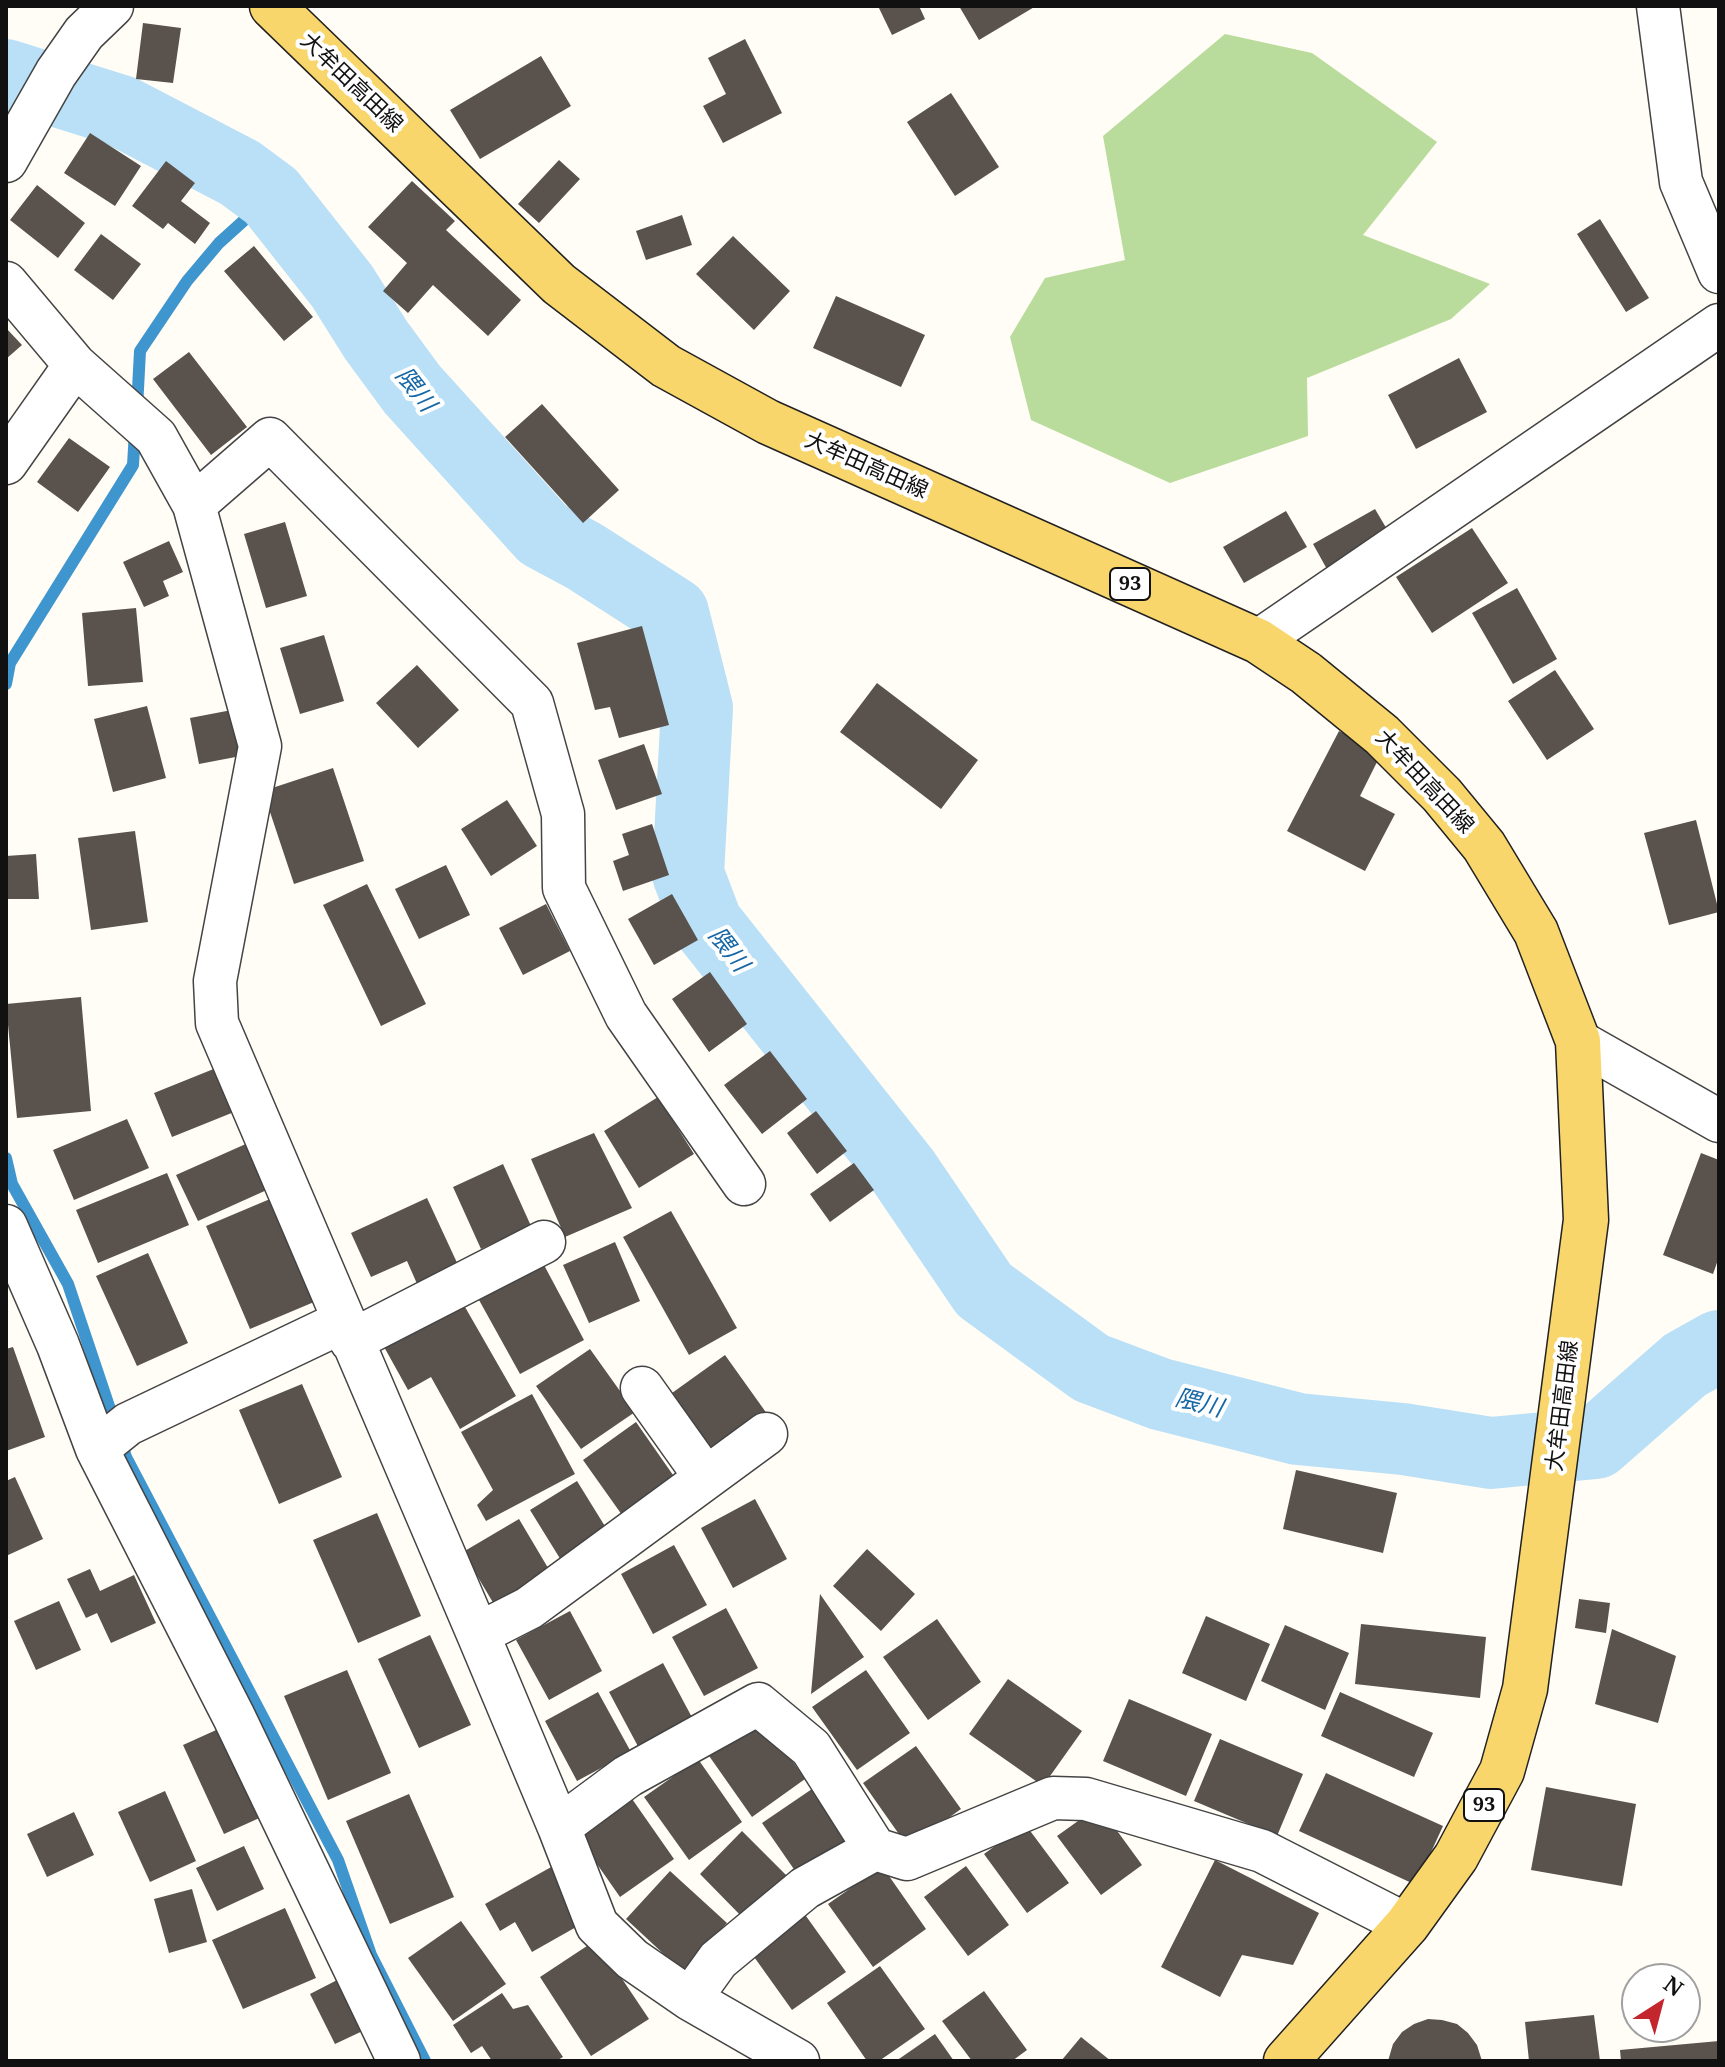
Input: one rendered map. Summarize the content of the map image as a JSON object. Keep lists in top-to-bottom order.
{
  "streets": {
    "main road": ["大牟田高田線", "93"]
  },
  "water": ["隈川"],
  "north": "top right"
}
